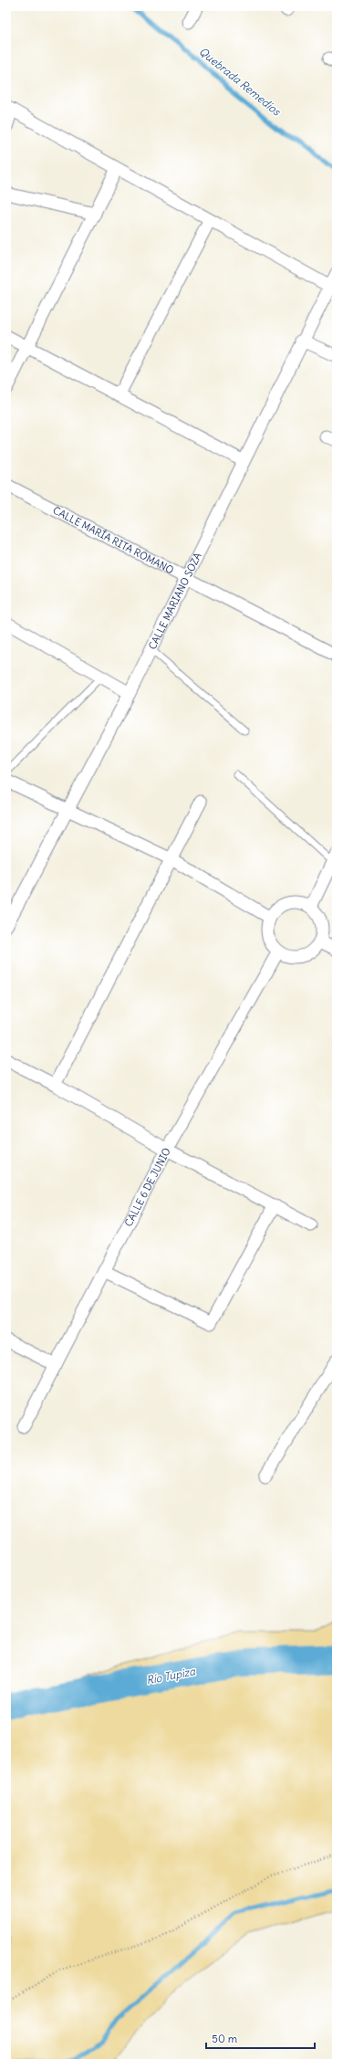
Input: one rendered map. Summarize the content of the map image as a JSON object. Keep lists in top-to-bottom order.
{
  "streets": {
    "street": ["CALLE MARÍA RITA ROMANO", "CALLE MARIANO SOZA", "CALLE 6 DE JUNIO"]
  },
  "crossings": [
    ["CALLE MARÍA RITA ROMANO", "CALLE MARIANO SOZA"]
  ],
  "water": ["Quebrada Remedios", "Río Tupiza"],
  "scale_bar": "50 m"
}
